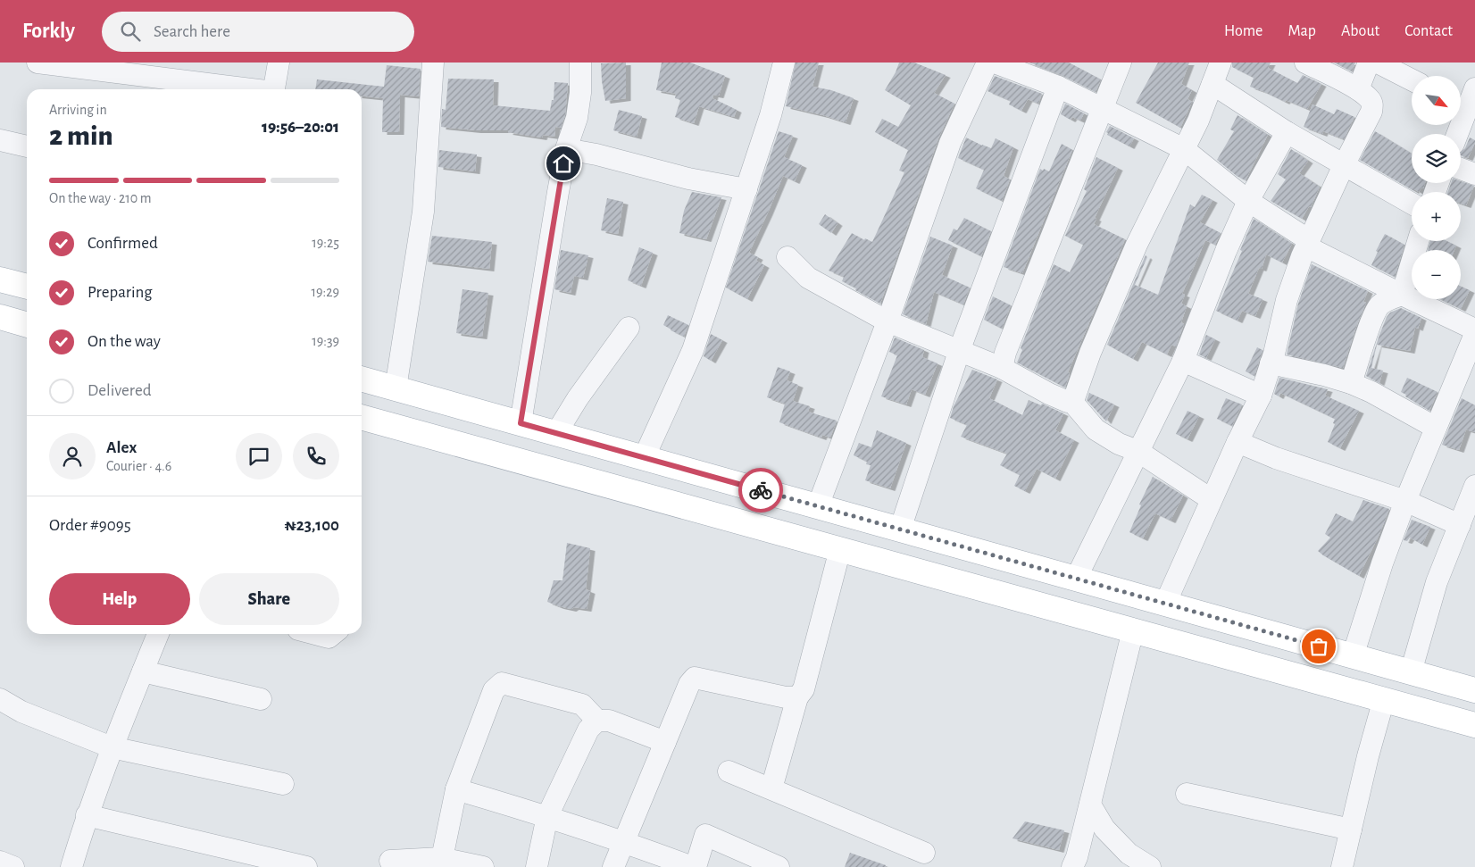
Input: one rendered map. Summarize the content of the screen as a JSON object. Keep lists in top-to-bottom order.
{
  "north": "bottom right",
  "page": {
    "header": "Forkly",
    "search": "Search here",
    "nav": [
      "Home",
      "Map",
      "About",
      "Contact"
    ],
    "map_buttons": ["+", "−"],
    "heading": ["2 min", "Arriving in", "19:56–20:01"],
    "panel": [
      "Alex",
      "Courier · 4.6",
      "Order #9095",
      "₦23,100"
    ],
    "bar": "On the way · 210 m",
    "list": [
      ["Confirmed", "19:25"],
      ["Preparing", "19:29"],
      ["On the way", "19:39"],
      "Delivered"
    ],
    "buttons": ["Help", "Share"]
  }
}
